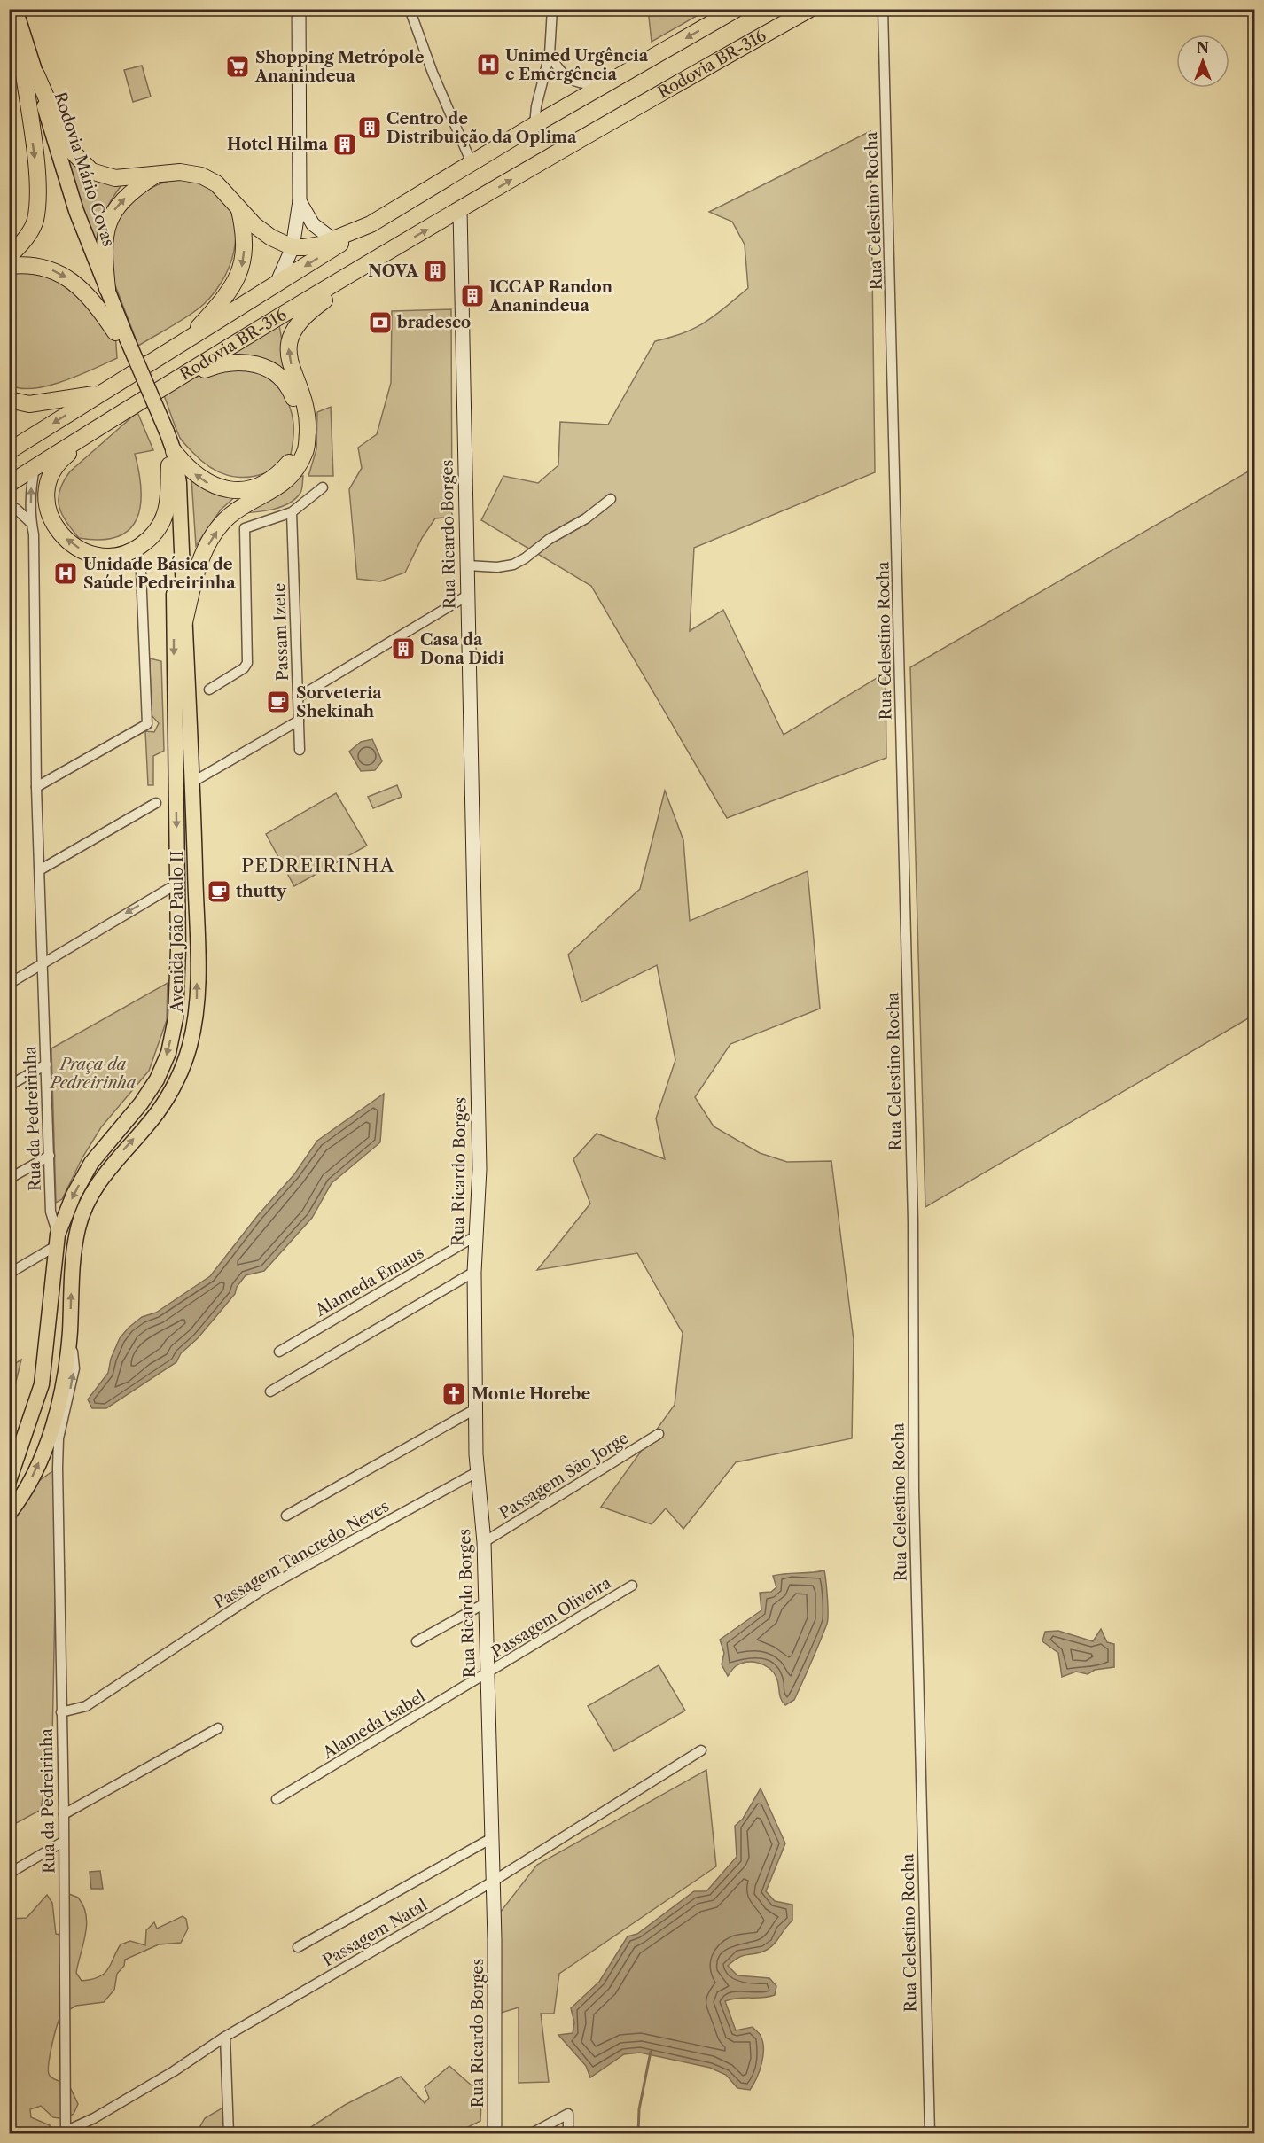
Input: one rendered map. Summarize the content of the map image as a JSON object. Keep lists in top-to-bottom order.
{
  "streets": {
    "highway": ["Rodovia BR-316"],
    "main road": ["Rodovia Mário Covas", "Avenida João Paulo II"],
    "street": [
      "Rua Celestino Rocha",
      "Rua Ricardo Borges",
      "Passam Izete",
      "Rua da Pedreirinha",
      "Alameda Emaus",
      "Passagem São Jorge",
      "Passagem Tancredo Neves",
      "Passagem Oliveira",
      "Alameda Isabel",
      "Passagem Natal"
    ]
  },
  "crossings": [
    ["Rodovia BR-316", "Rua Ricardo Borges"],
    ["Rodovia BR-316", "Rua da Pedreirinha"],
    ["Rodovia Mário Covas", "Avenida João Paulo II"],
    ["Rua Ricardo Borges", "Alameda Emaus"],
    ["Rua Ricardo Borges", "Passagem São Jorge"],
    ["Rua Ricardo Borges", "Passagem Tancredo Neves"],
    ["Rua Ricardo Borges", "Passagem Oliveira"],
    ["Rua Ricardo Borges", "Alameda Isabel"],
    ["Rua Ricardo Borges", "Passagem Natal"],
    ["Avenida João Paulo II", "Rua da Pedreirinha"],
    ["Rua da Pedreirinha", "Passagem Tancredo Neves"],
    ["Rua da Pedreirinha", "Passagem Natal"],
    ["Passagem Oliveira", "Alameda Isabel"]
  ],
  "districts": ["PEDREIRINHA"],
  "parks": ["Praça da Pedreirinha"],
  "places": {
    "hospital": ["Unimed Urgência e Emergência", "Unidade Básica de Saúde Pedreirinha"],
    "supermarket": ["Shopping Metrópole Ananindeua"],
    "building": [
      "Centro de Distribuição da Oplima",
      "Hotel Hilma",
      "NOVA",
      "ICCAP Randon Ananindeua",
      "Casa da Dona Didi"
    ],
    "bank": ["bradesco"],
    "cafe": ["Sorveteria Shekinah", "thutty"],
    "church": ["Monte Horebe"]
  },
  "north": "top"
}
